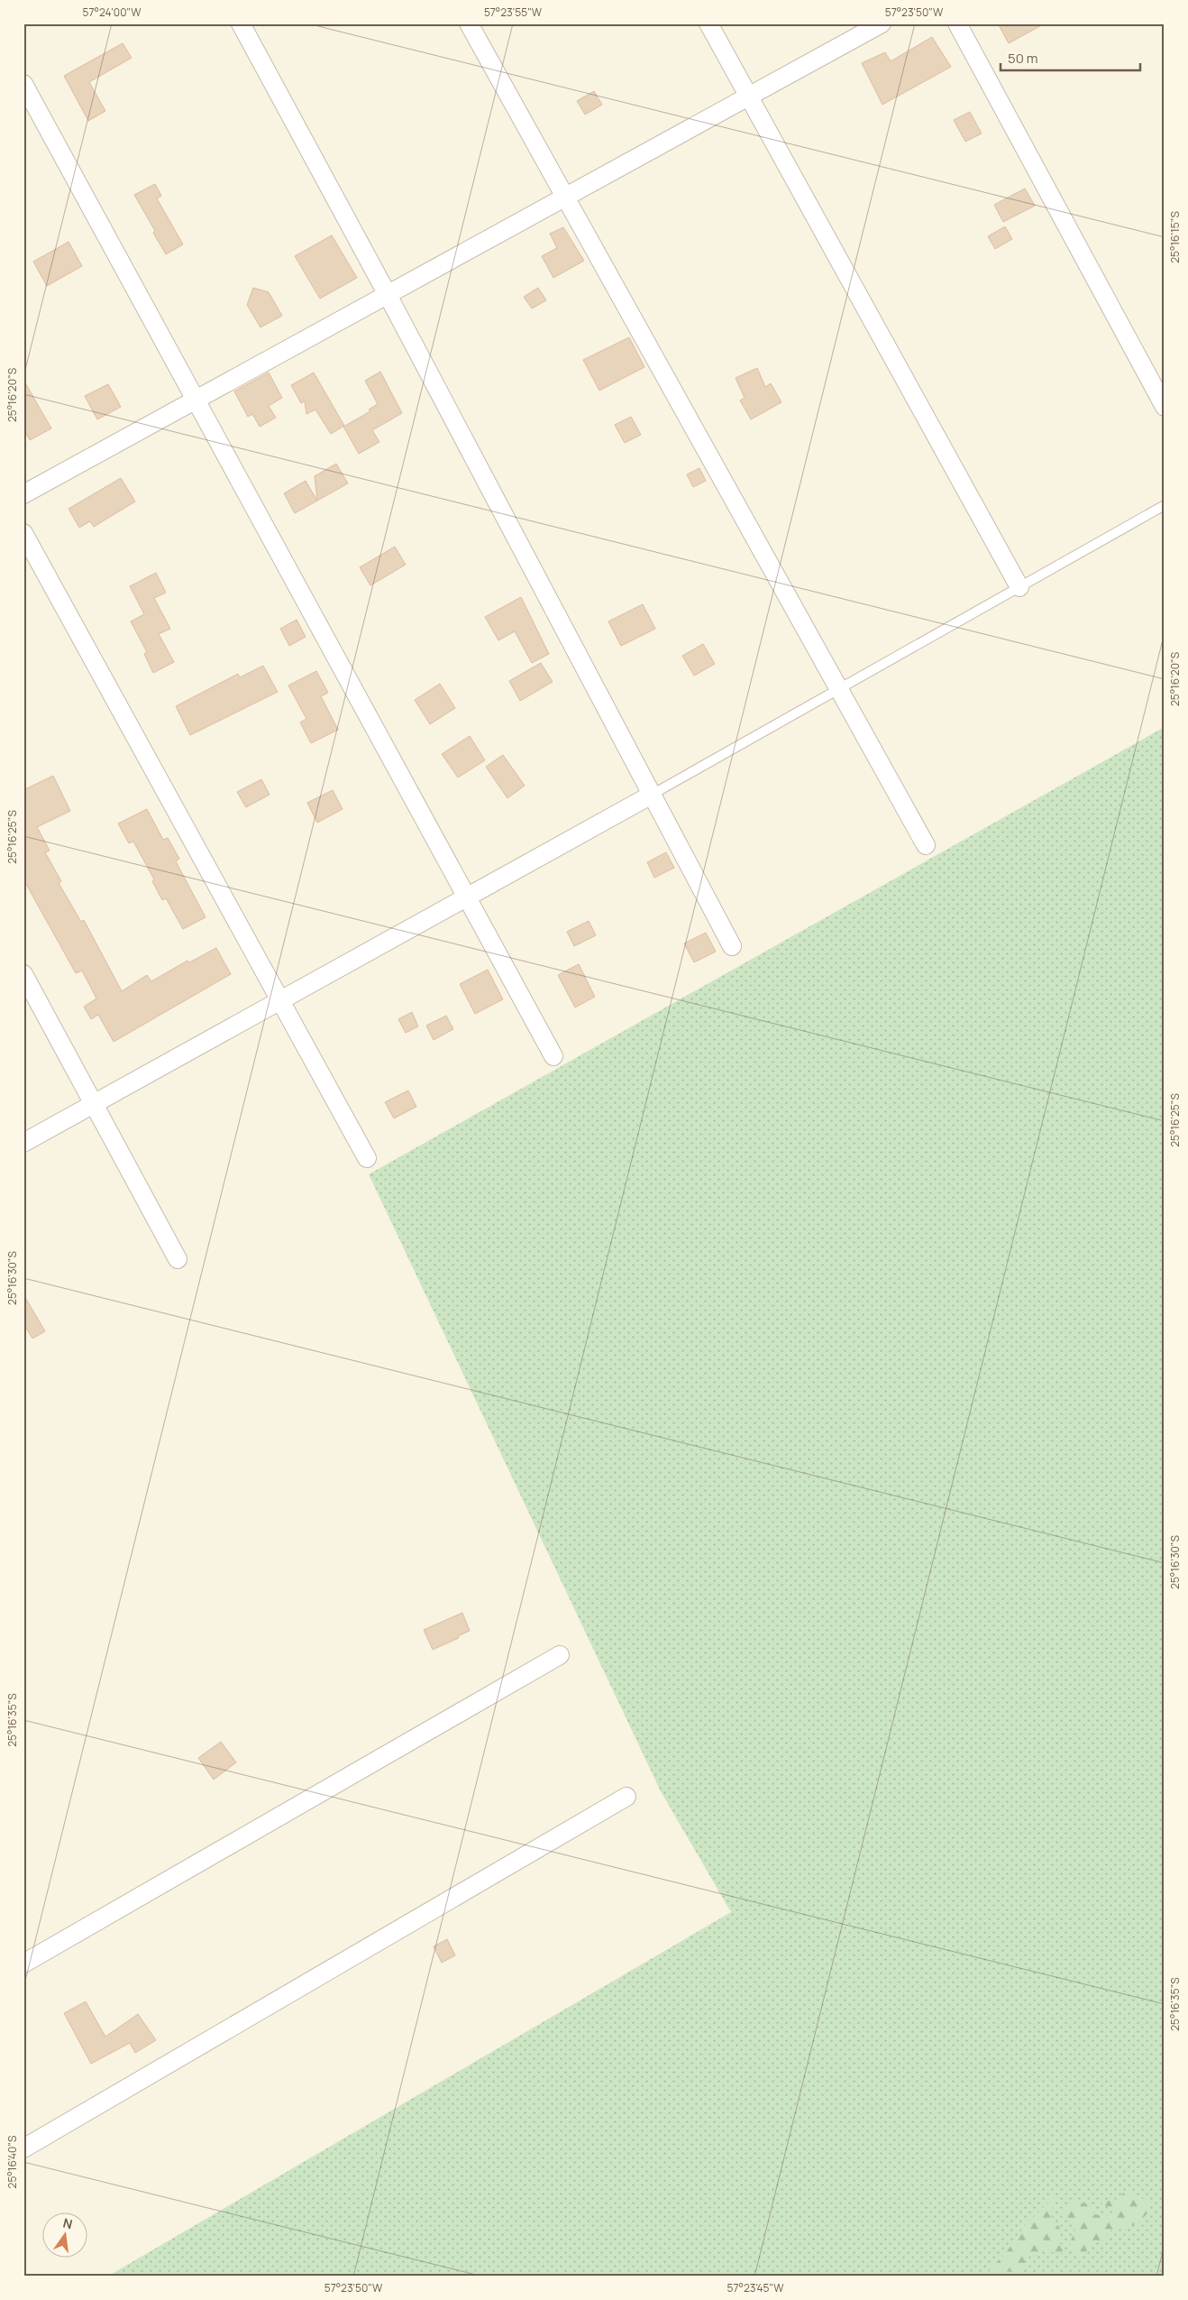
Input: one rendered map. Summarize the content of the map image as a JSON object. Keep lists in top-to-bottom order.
{
  "scale_bar": "50 m",
  "north": "top",
  "coordinates": [
    "57°24'00\"W",
    "57°23'55\"W",
    "57°23'50\"W",
    "25°16'15\"S",
    "25°16'20\"S",
    "25°16'25\"S",
    "25°16'30\"S",
    "25°16'35\"S",
    "25°16'40\"S",
    "57°23'45\"W"
  ]
}
